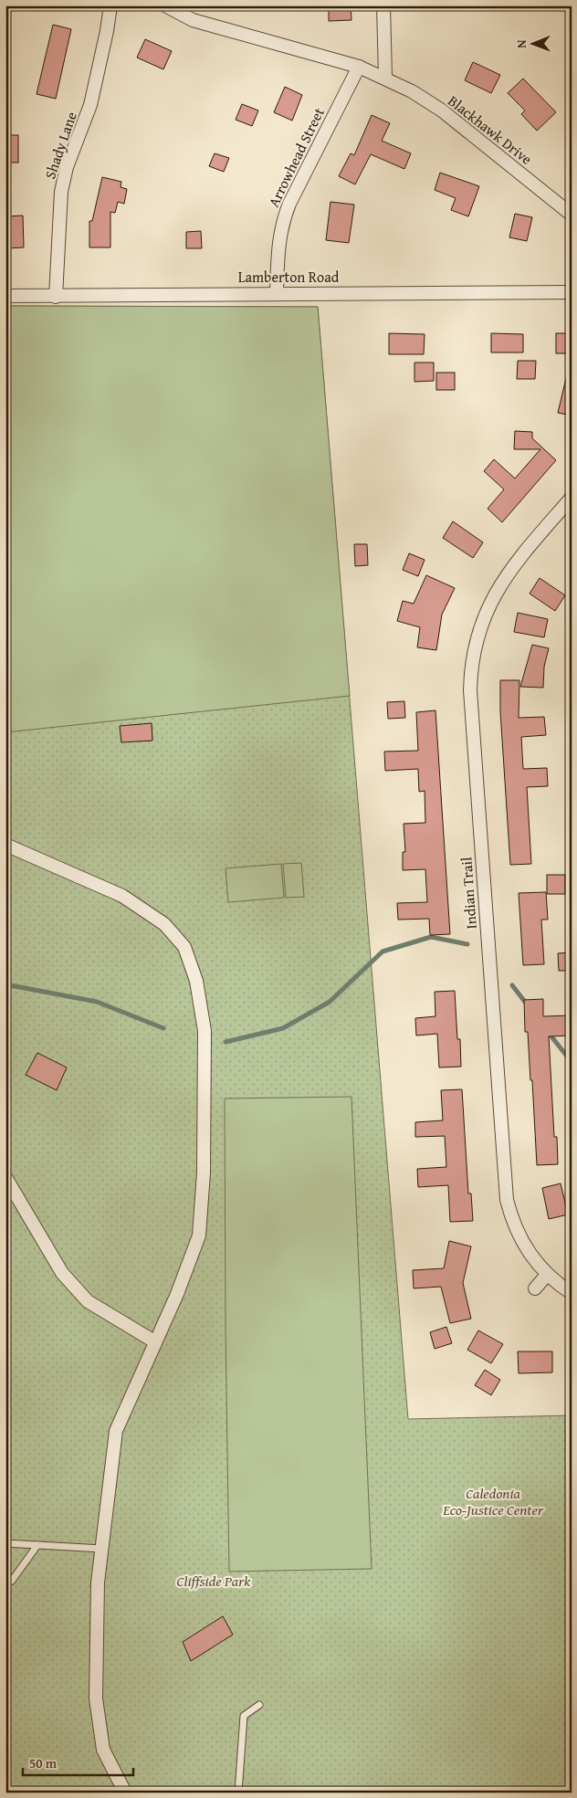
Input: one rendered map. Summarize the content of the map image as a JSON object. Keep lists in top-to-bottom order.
{
  "streets": {
    "street": [
      "Blackhawk Drive",
      "Shady Lane",
      "Arrowhead Street",
      "Lamberton Road",
      "Indian Trail"
    ]
  },
  "crossings": [
    ["Blackhawk Drive", "Arrowhead Street"],
    ["Shady Lane", "Lamberton Road"],
    ["Arrowhead Street", "Lamberton Road"]
  ],
  "parks": ["Caledonia Eco-Justice Center", "Cliffside Park"],
  "scale_bar": "50 m",
  "north": "left"
}
